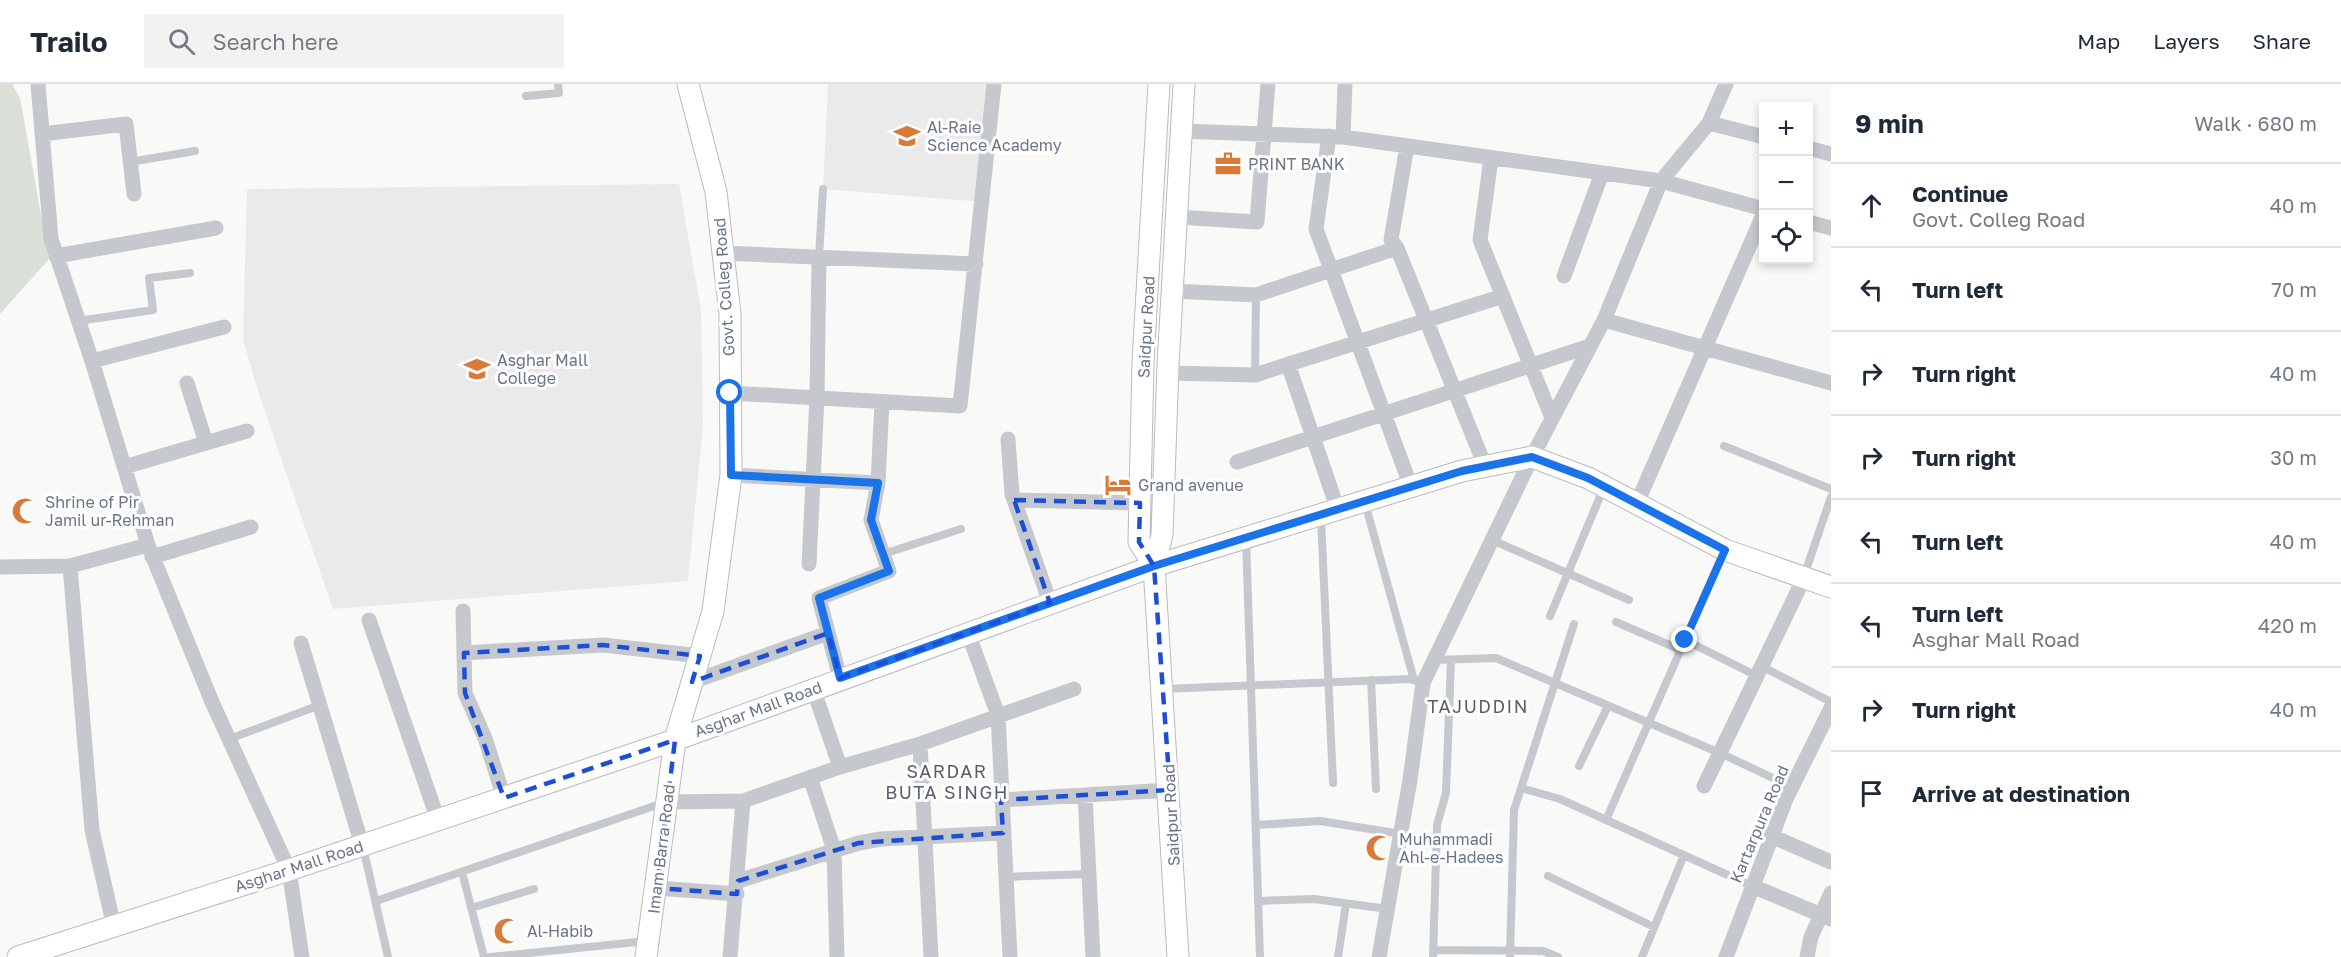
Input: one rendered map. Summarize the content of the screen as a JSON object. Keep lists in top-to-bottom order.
{
  "streets": {
    "main road": [
      "Govt. Colleg Road",
      "Saidpur Road",
      "Asghar Mall Road",
      "Imam Barra Road"
    ],
    "street": ["Kartarpura Road"]
  },
  "crossings": [
    ["Govt. Colleg Road", "Asghar Mall Road"],
    ["Govt. Colleg Road", "Imam Barra Road"],
    ["Saidpur Road", "Asghar Mall Road"],
    ["Asghar Mall Road", "Imam Barra Road"]
  ],
  "districts": ["TAJUDDIN", "SARDAR BUTA SINGH"],
  "places": {
    "school or university": ["Al-Raie Science Academy", "Asghar Mall College"],
    "office": ["PRINT BANK"],
    "hotel": ["Grand avenue"],
    "mosque": ["Shrine of Pir Jamil ur-Rehman", "Muhammadi Ahl-e-Hadees", "Al-Habib"]
  },
  "page": {
    "header": "Trailo",
    "search": "Search here",
    "nav": ["Map", "Layers", "Share"],
    "heading": ["9 min", "Walk · 680 m"],
    "map_buttons": ["+", "−"],
    "list": [
      ["Continue", "Govt. Colleg Road", "40 m"],
      ["Turn left", "70 m"],
      ["Turn right", "40 m"],
      ["Turn right", "30 m"],
      ["Turn left", "40 m"],
      ["Turn left", "Asghar Mall Road", "420 m"],
      ["Turn right", "40 m"],
      "Arrive at destination"
    ]
  }
}
